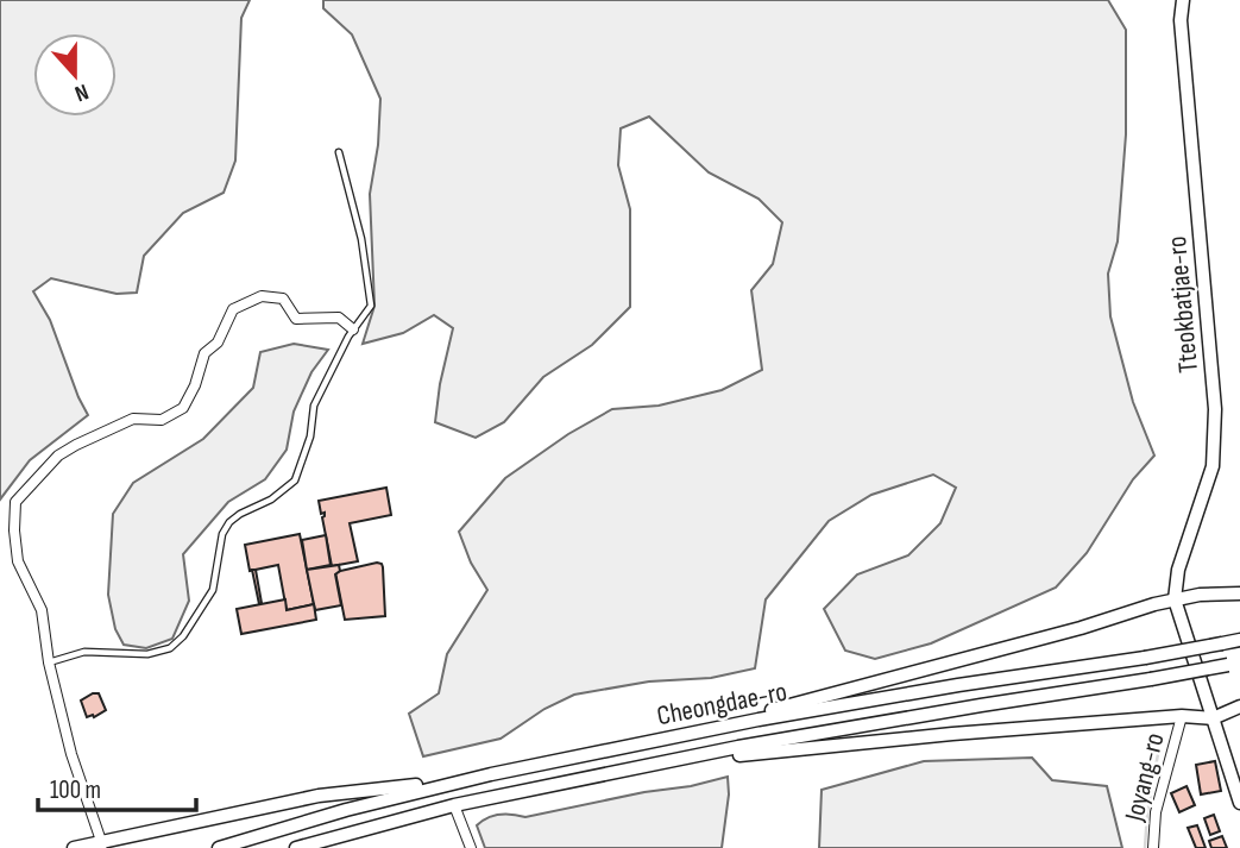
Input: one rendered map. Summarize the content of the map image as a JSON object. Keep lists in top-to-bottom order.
{
  "streets": {
    "street": ["Tteokbatjae-ro", "Cheongdae-ro", "Joyang-ro"]
  },
  "scale_bar": "100 m",
  "north": "bottom"
}
